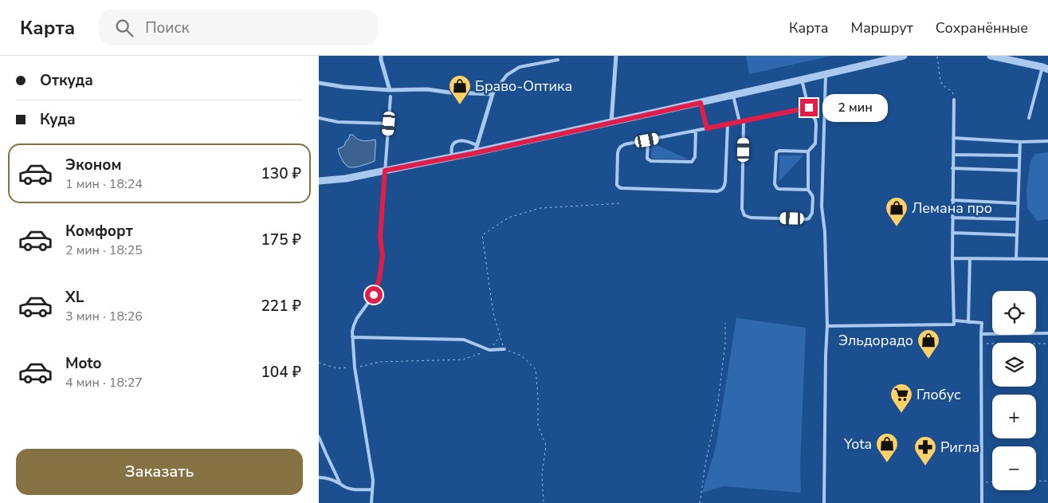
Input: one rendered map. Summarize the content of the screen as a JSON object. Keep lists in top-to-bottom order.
{
  "places": {
    "shop": [
      "Браво-Оптика",
      "Лемана про",
      "Эльдорадо",
      "Yota"
    ],
    "supermarket": ["Глобус"],
    "pharmacy": ["Ригла"]
  },
  "page": {
    "header": "Карта",
    "search": "Поиск",
    "nav": ["Карта", "Маршрут", "Сохранённые"],
    "banner": ["Откуда", "Куда"],
    "bubble": "2 мин",
    "list": [
      {
        "name": "Эконом",
        "note": "1 мин · 18:24",
        "value": "130 ₽"
      },
      {
        "name": "Комфорт",
        "note": "2 мин · 18:25",
        "value": "175 ₽"
      },
      {
        "name": "XL",
        "note": "3 мин · 18:26",
        "value": "221 ₽"
      },
      {
        "name": "Moto",
        "note": "4 мин · 18:27",
        "value": "104 ₽"
      }
    ],
    "map_buttons": ["+", "−"],
    "buttons": "Заказать"
  }
}
